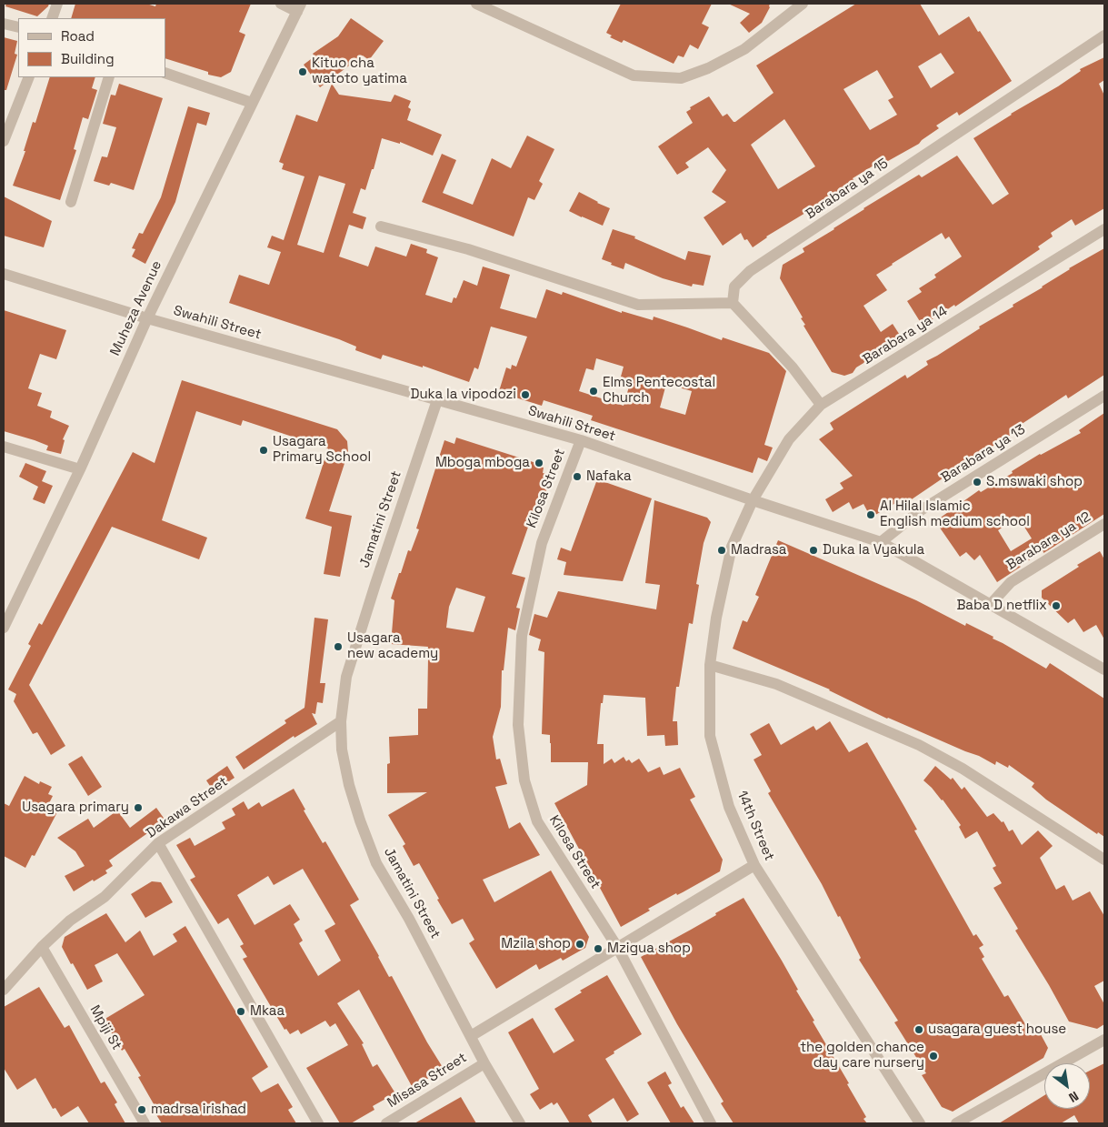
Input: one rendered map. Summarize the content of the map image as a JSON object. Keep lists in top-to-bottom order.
{
  "streets": {
    "street": [
      "Barabara ya 15",
      "Muheza Avenue",
      "Swahili Street",
      "Barabara ya 14",
      "Barabara ya 13",
      "Kilosa Street",
      "Jamatini Street",
      "Barabara ya 12",
      "Dakawa Street",
      "14th Street",
      "Mpiji St",
      "Misasa Street"
    ]
  },
  "crossings": [
    ["Muheza Avenue", "Swahili Street"],
    ["Swahili Street", "Barabara ya 14"],
    ["Swahili Street", "Barabara ya 13"],
    ["Swahili Street", "Kilosa Street"],
    ["Swahili Street", "Jamatini Street"],
    ["Swahili Street", "Barabara ya 12"],
    ["Swahili Street", "14th Street"],
    ["Barabara ya 14", "14th Street"],
    ["Jamatini Street", "Dakawa Street"],
    ["Jamatini Street", "Misasa Street"],
    ["Dakawa Street", "Mpiji St"]
  ],
  "places": [
    "Kituo cha watoto yatima",
    "Elms Pentecostal Church",
    "Duka la vipodozi",
    "Usagara Primary School",
    "Mboga mboga",
    "Nafaka",
    "S.mswaki shop",
    "Al Hilal Islamic English medium school",
    "Madrasa",
    "Duka la Vyakula",
    "Baba D netflix",
    "Usagara new academy",
    "Usagara primary",
    "Mzila shop",
    "Mzigua shop",
    "Mkaa",
    "usagara guest house",
    "the golden chance day care nursery",
    "madrsa irishad"
  ],
  "legend": ["Road", "Building"],
  "north": "bottom right"
}
